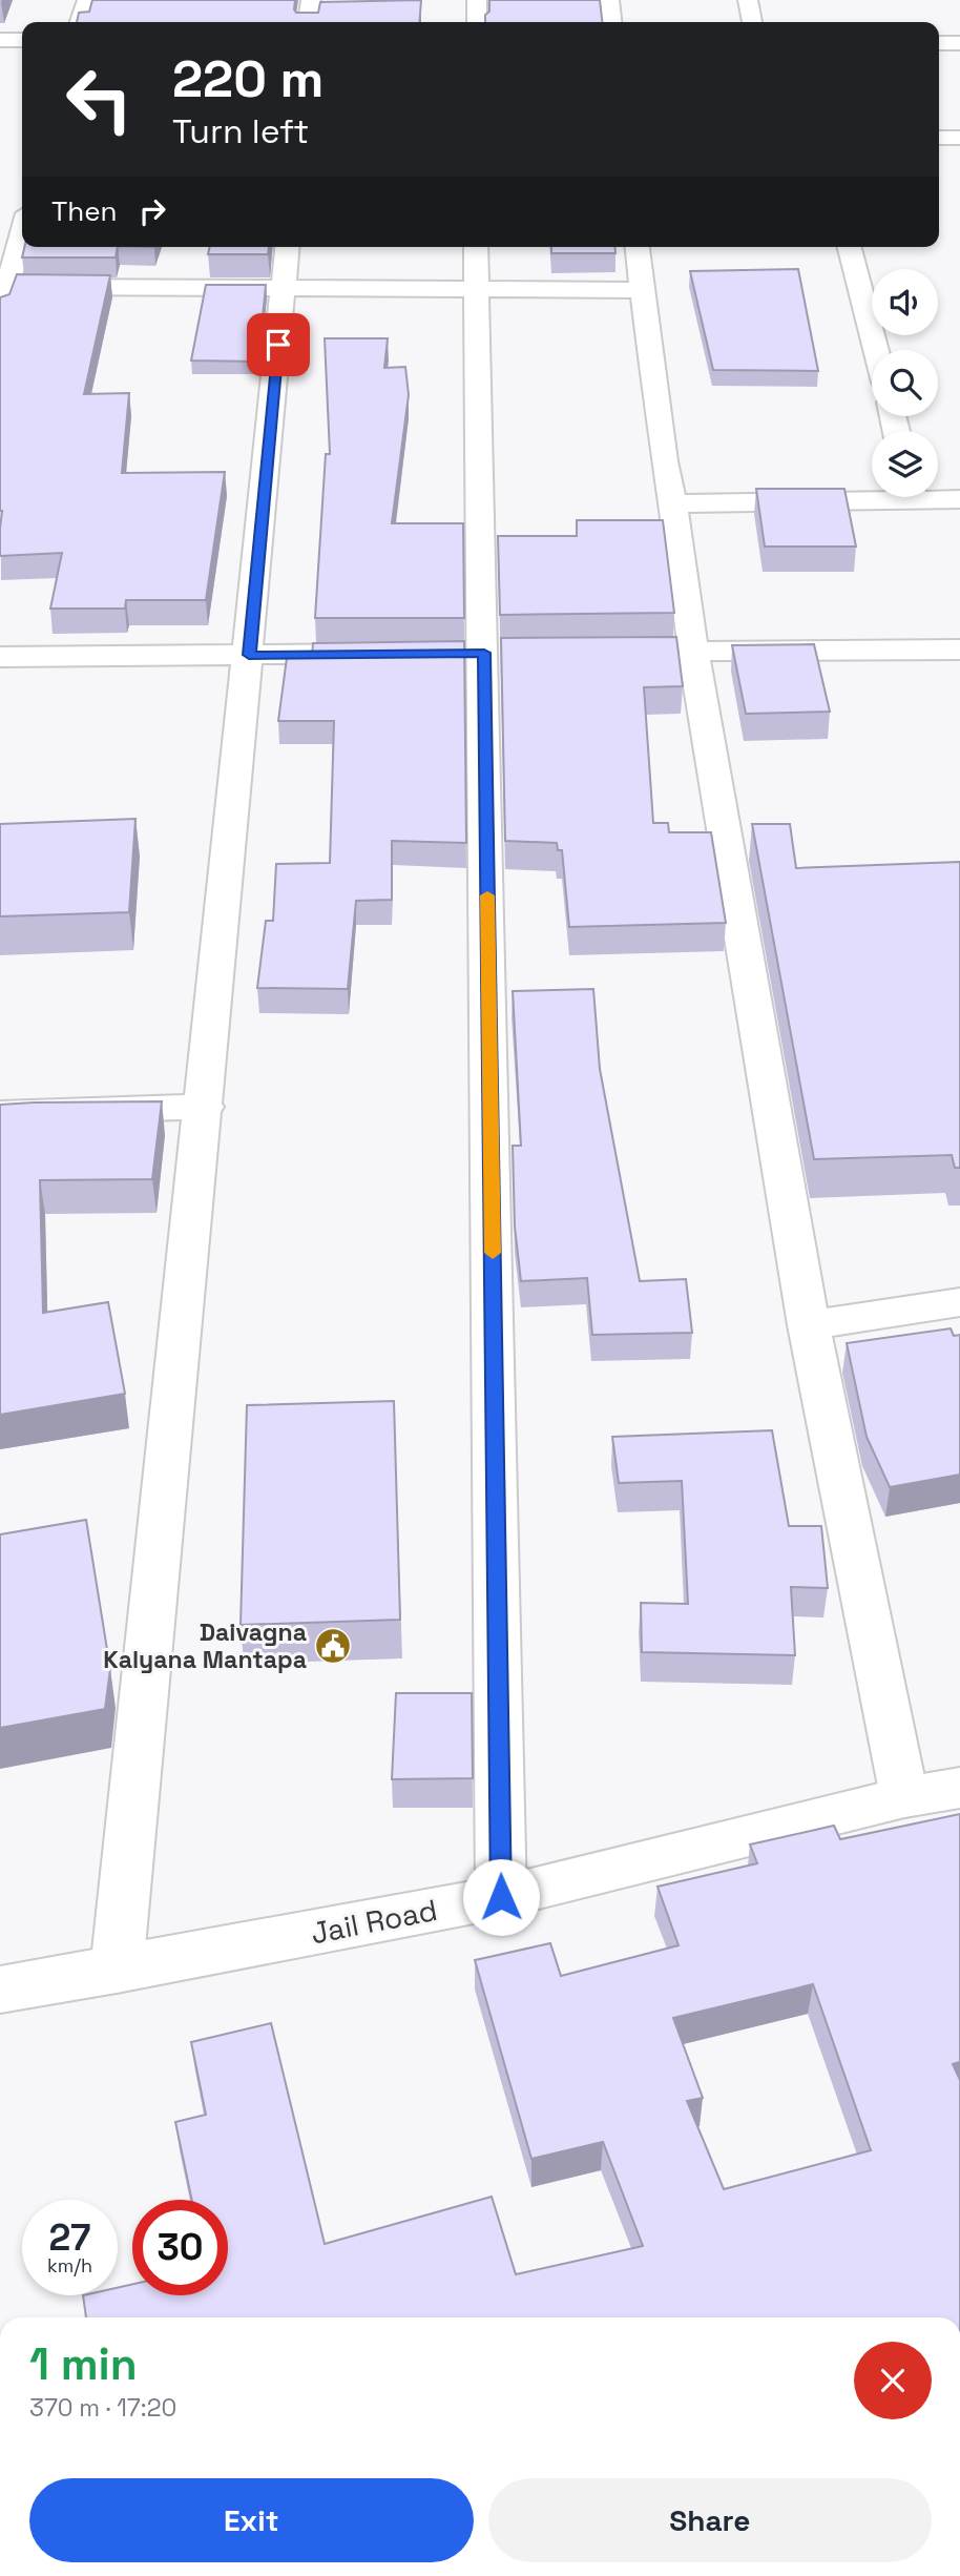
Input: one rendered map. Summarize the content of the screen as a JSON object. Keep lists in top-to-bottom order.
{
  "streets": {
    "street": ["Jail Road"]
  },
  "places": {
    "public building": ["Daivagna Kalyana Mantapa"]
  },
  "page": {
    "turn": ["220 m", "Turn left"],
    "then": "Then",
    "speed": "27 km/h",
    "limit": "30",
    "heading": ["1 min", "370 m · 17:20"],
    "buttons": ["Exit", "Share"]
  }
}
